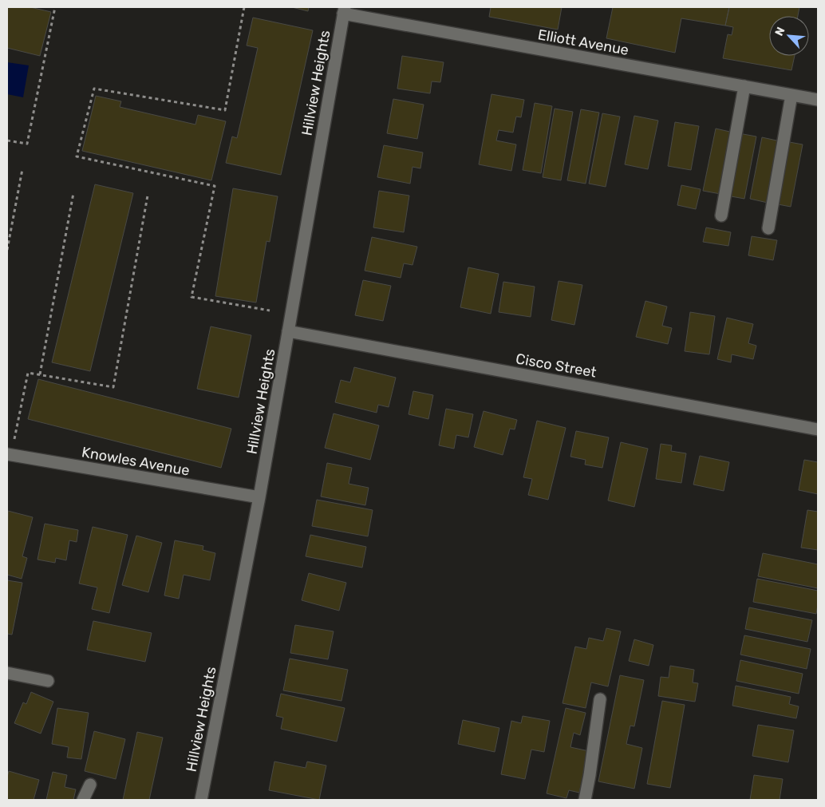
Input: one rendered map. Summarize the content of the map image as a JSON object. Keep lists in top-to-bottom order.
{
  "streets": {
    "street": [
      "Elliott Avenue",
      "Hillview Heights",
      "Cisco Street",
      "Knowles Avenue"
    ]
  },
  "crossings": [
    ["Elliott Avenue", "Hillview Heights"],
    ["Hillview Heights", "Cisco Street"],
    ["Hillview Heights", "Knowles Avenue"]
  ],
  "north": "top left"
}
